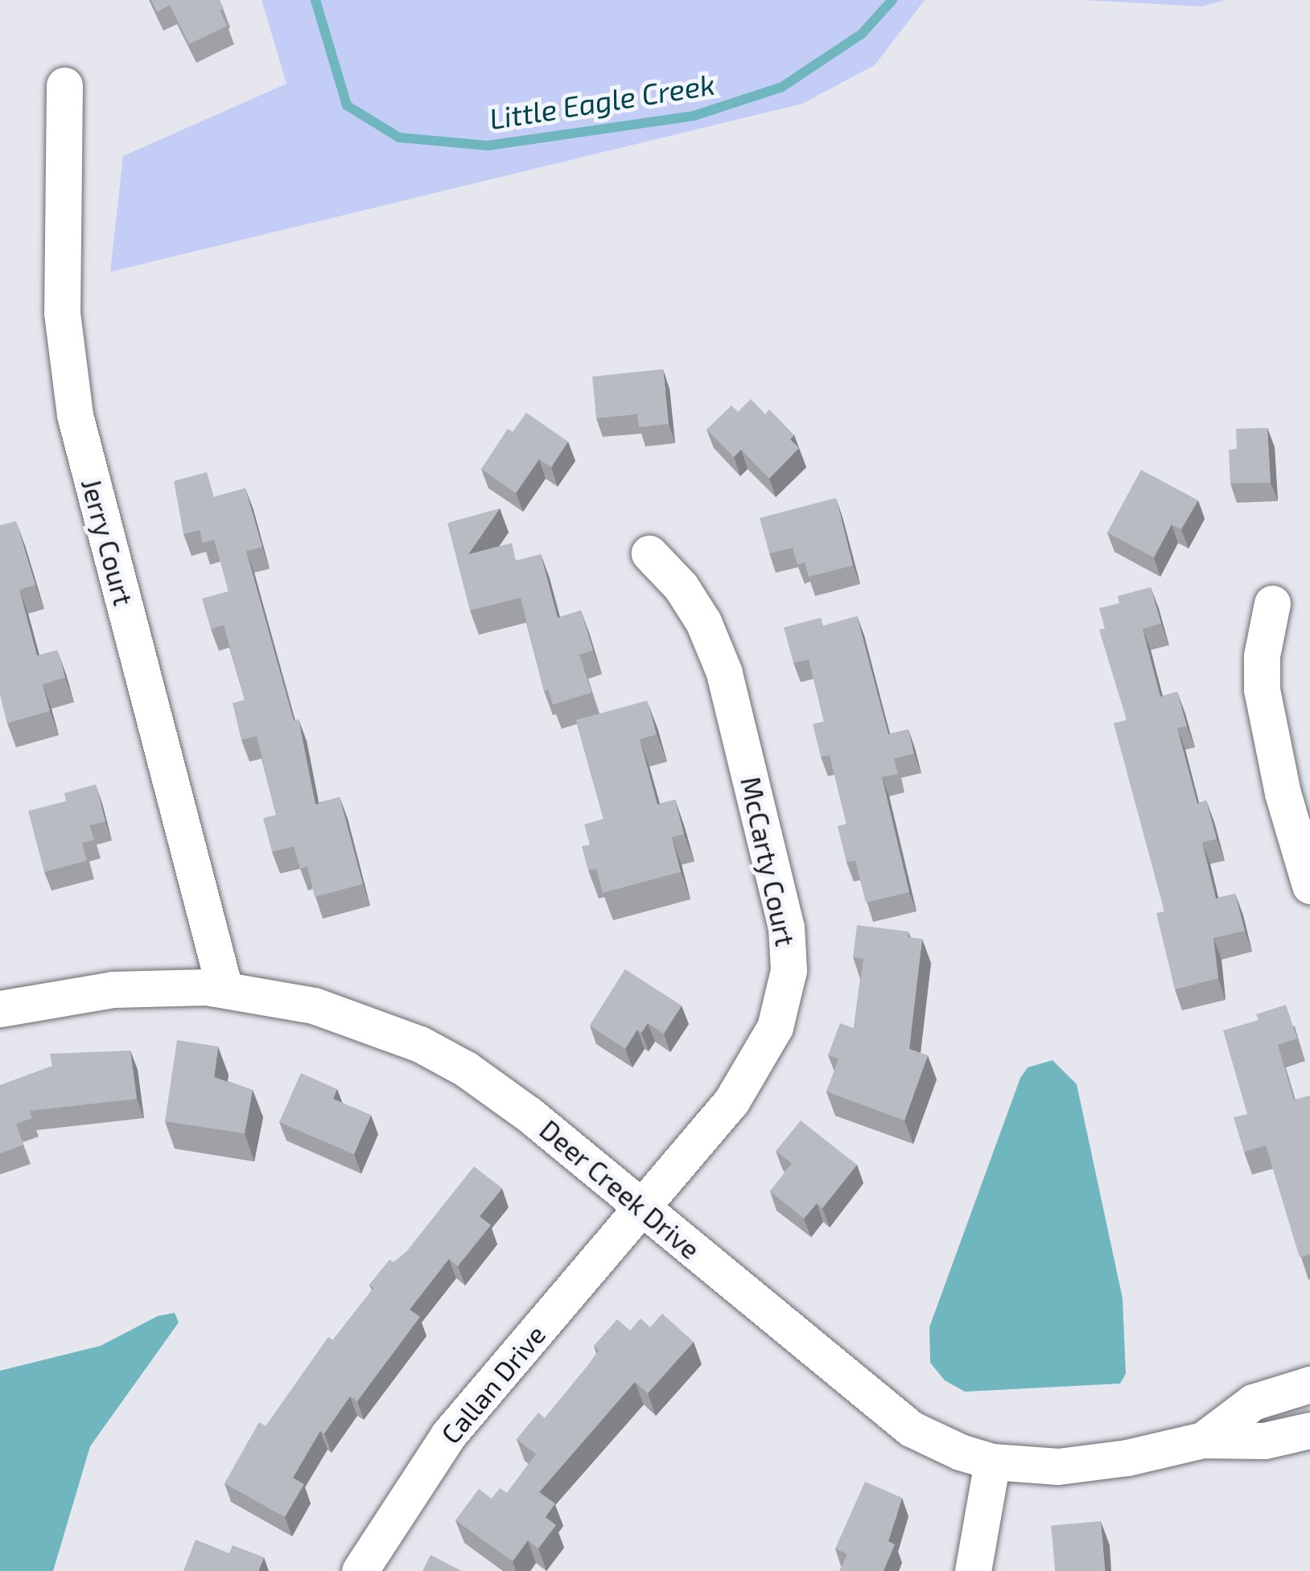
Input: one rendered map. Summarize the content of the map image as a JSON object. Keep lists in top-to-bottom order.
{
  "streets": {
    "street": [
      "Jerry Court",
      "McCarty Court",
      "Deer Creek Drive",
      "Callan Drive"
    ]
  },
  "crossings": [
    ["Jerry Court", "Deer Creek Drive"],
    ["McCarty Court", "Deer Creek Drive"],
    ["McCarty Court", "Callan Drive"],
    ["Deer Creek Drive", "Callan Drive"]
  ],
  "water": ["Little Eagle Creek"]
}
